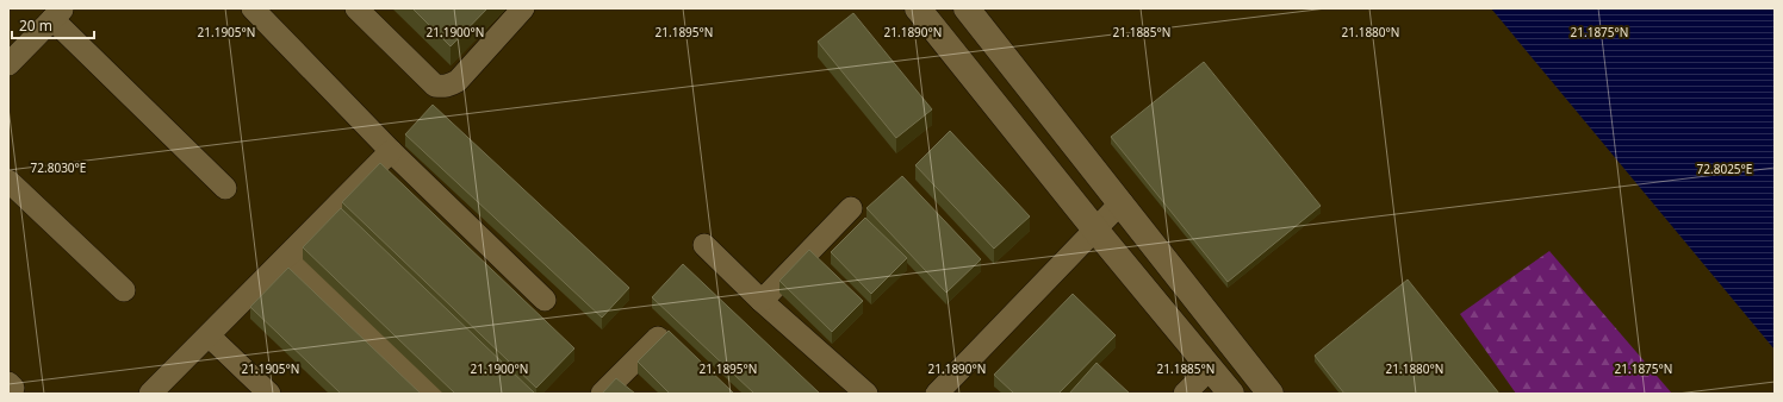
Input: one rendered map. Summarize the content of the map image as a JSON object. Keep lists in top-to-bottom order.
{
  "scale_bar": "20 m",
  "coordinates": [
    "21.1905°N",
    "21.1900°N",
    "21.1895°N",
    "21.1890°N",
    "21.1885°N",
    "21.1880°N",
    "21.1875°N",
    "72.8030°E",
    "72.8025°E"
  ]
}
